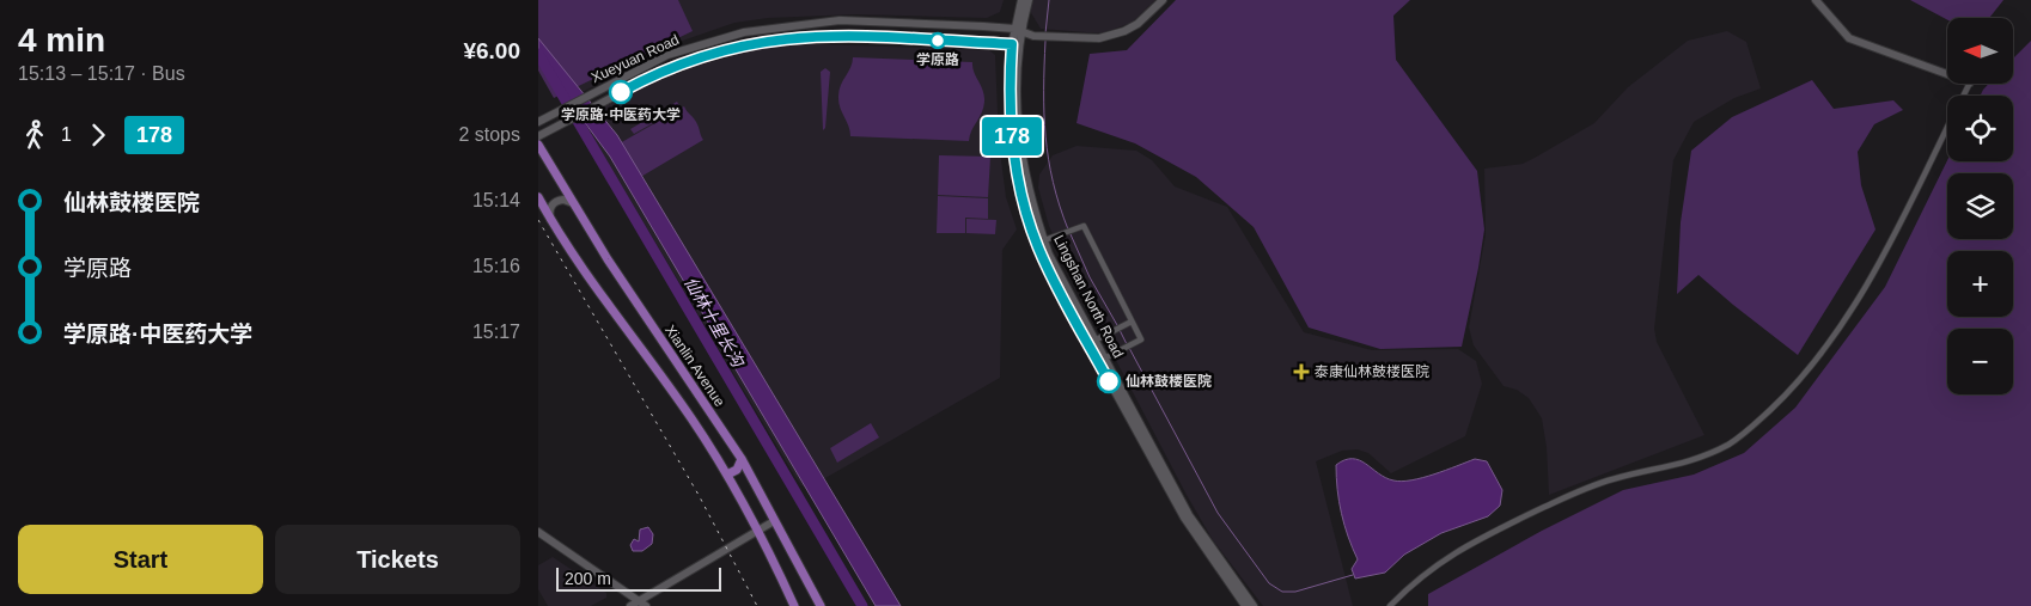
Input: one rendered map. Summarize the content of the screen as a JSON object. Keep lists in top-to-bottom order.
{
  "streets": {
    "main road": ["Xianlin Avenue"],
    "street": ["Xueyuan Road", "Lingshan North Road"]
  },
  "crossings": [
    ["Xueyuan Road", "Lingshan North Road"]
  ],
  "water": ["仙林十里长沟"],
  "places": {
    "other": ["学原路", "学原路·中医药大学", "仙林鼓楼医院"],
    "health": ["泰康仙林鼓楼医院"]
  },
  "lines": ["bus line 178"],
  "scale_bar": "200 m",
  "north": "left",
  "page": {
    "heading": ["4 min", "15:13 – 15:17 · Bus", "¥6.00"],
    "on_map": "178",
    "map_buttons": ["+", "−"],
    "legs": ["1", "178", "2 stops"],
    "list": [
      {
        "name": "仙林鼓楼医院",
        "value": "15:14"
      },
      {
        "name": "学原路",
        "value": "15:16"
      },
      {
        "name": "学原路·中医药大学",
        "value": "15:17"
      }
    ],
    "buttons": ["Start", "Tickets"],
    "scale": "200 m"
  }
}
